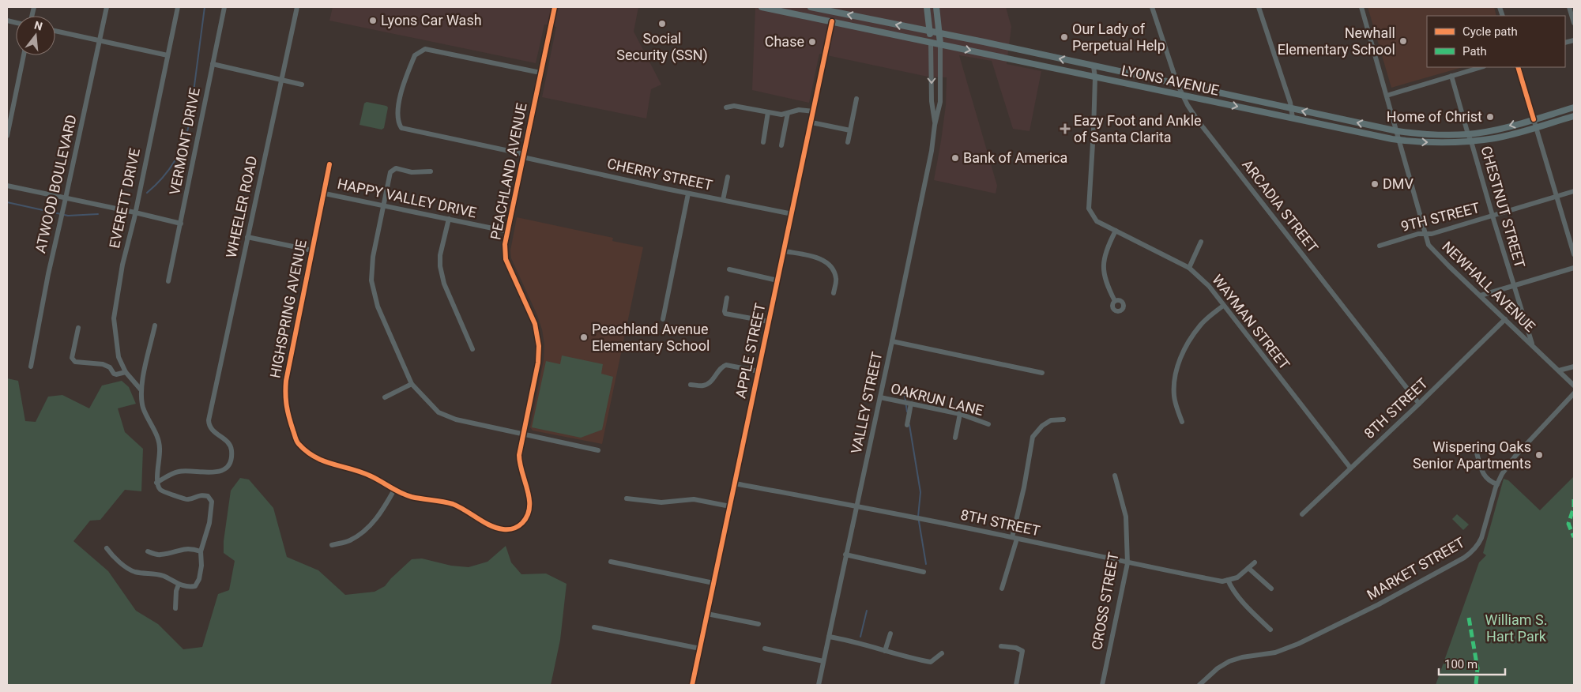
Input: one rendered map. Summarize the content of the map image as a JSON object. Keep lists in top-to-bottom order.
{
  "streets": {
    "main road": ["LYONS AVENUE"],
    "street": [
      "VERMONT DRIVE",
      "PEACHLAND AVENUE",
      "CHERRY STREET",
      "ATWOOD BOULEVARD",
      "EVERETT DRIVE",
      "HAPPY VALLEY DRIVE",
      "ARCADIA STREET",
      "WHEELER ROAD",
      "CHESTNUT STREET",
      "9TH STREET",
      "NEWHALL AVENUE",
      "HIGHSPRING AVENUE",
      "WAYMAN STREET",
      "APPLE STREET",
      "OAKRUN LANE",
      "VALLEY STREET",
      "8TH STREET",
      "MARKET STREET",
      "CROSS STREET"
    ]
  },
  "crossings": [
    ["LYONS AVENUE", "ARCADIA STREET"],
    ["LYONS AVENUE", "CHESTNUT STREET"],
    ["LYONS AVENUE", "NEWHALL AVENUE"],
    ["LYONS AVENUE", "WAYMAN STREET"],
    ["LYONS AVENUE", "APPLE STREET"],
    ["LYONS AVENUE", "VALLEY STREET"],
    ["PEACHLAND AVENUE", "CHERRY STREET"],
    ["PEACHLAND AVENUE", "HAPPY VALLEY DRIVE"],
    ["PEACHLAND AVENUE", "HIGHSPRING AVENUE"],
    ["CHERRY STREET", "APPLE STREET"],
    ["HAPPY VALLEY DRIVE", "HIGHSPRING AVENUE"],
    ["ARCADIA STREET", "8TH STREET"],
    ["CHESTNUT STREET", "9TH STREET"],
    ["CHESTNUT STREET", "NEWHALL AVENUE"],
    ["9TH STREET", "NEWHALL AVENUE"],
    ["NEWHALL AVENUE", "8TH STREET"],
    ["WAYMAN STREET", "8TH STREET"],
    ["APPLE STREET", "8TH STREET"],
    ["OAKRUN LANE", "VALLEY STREET"],
    ["VALLEY STREET", "8TH STREET"],
    ["8TH STREET", "CROSS STREET"]
  ],
  "parks": ["William S. Hart Park"],
  "places": {
    "other": [
      "Lyons Car Wash",
      "Social Security (SSN)",
      "Our Lady of Perpetual Help",
      "Newhall Elementary School",
      "Chase",
      "Home of Christ",
      "Bank of America",
      "DMV",
      "Peachland Avenue Elementary School",
      "Wispering Oaks Senior Apartments"
    ],
    "health": ["Eazy Foot and Ankle of Santa Clarita"]
  },
  "legend": ["Cycle path", "Path"],
  "scale_bar": "100 m",
  "north": "top"
}
